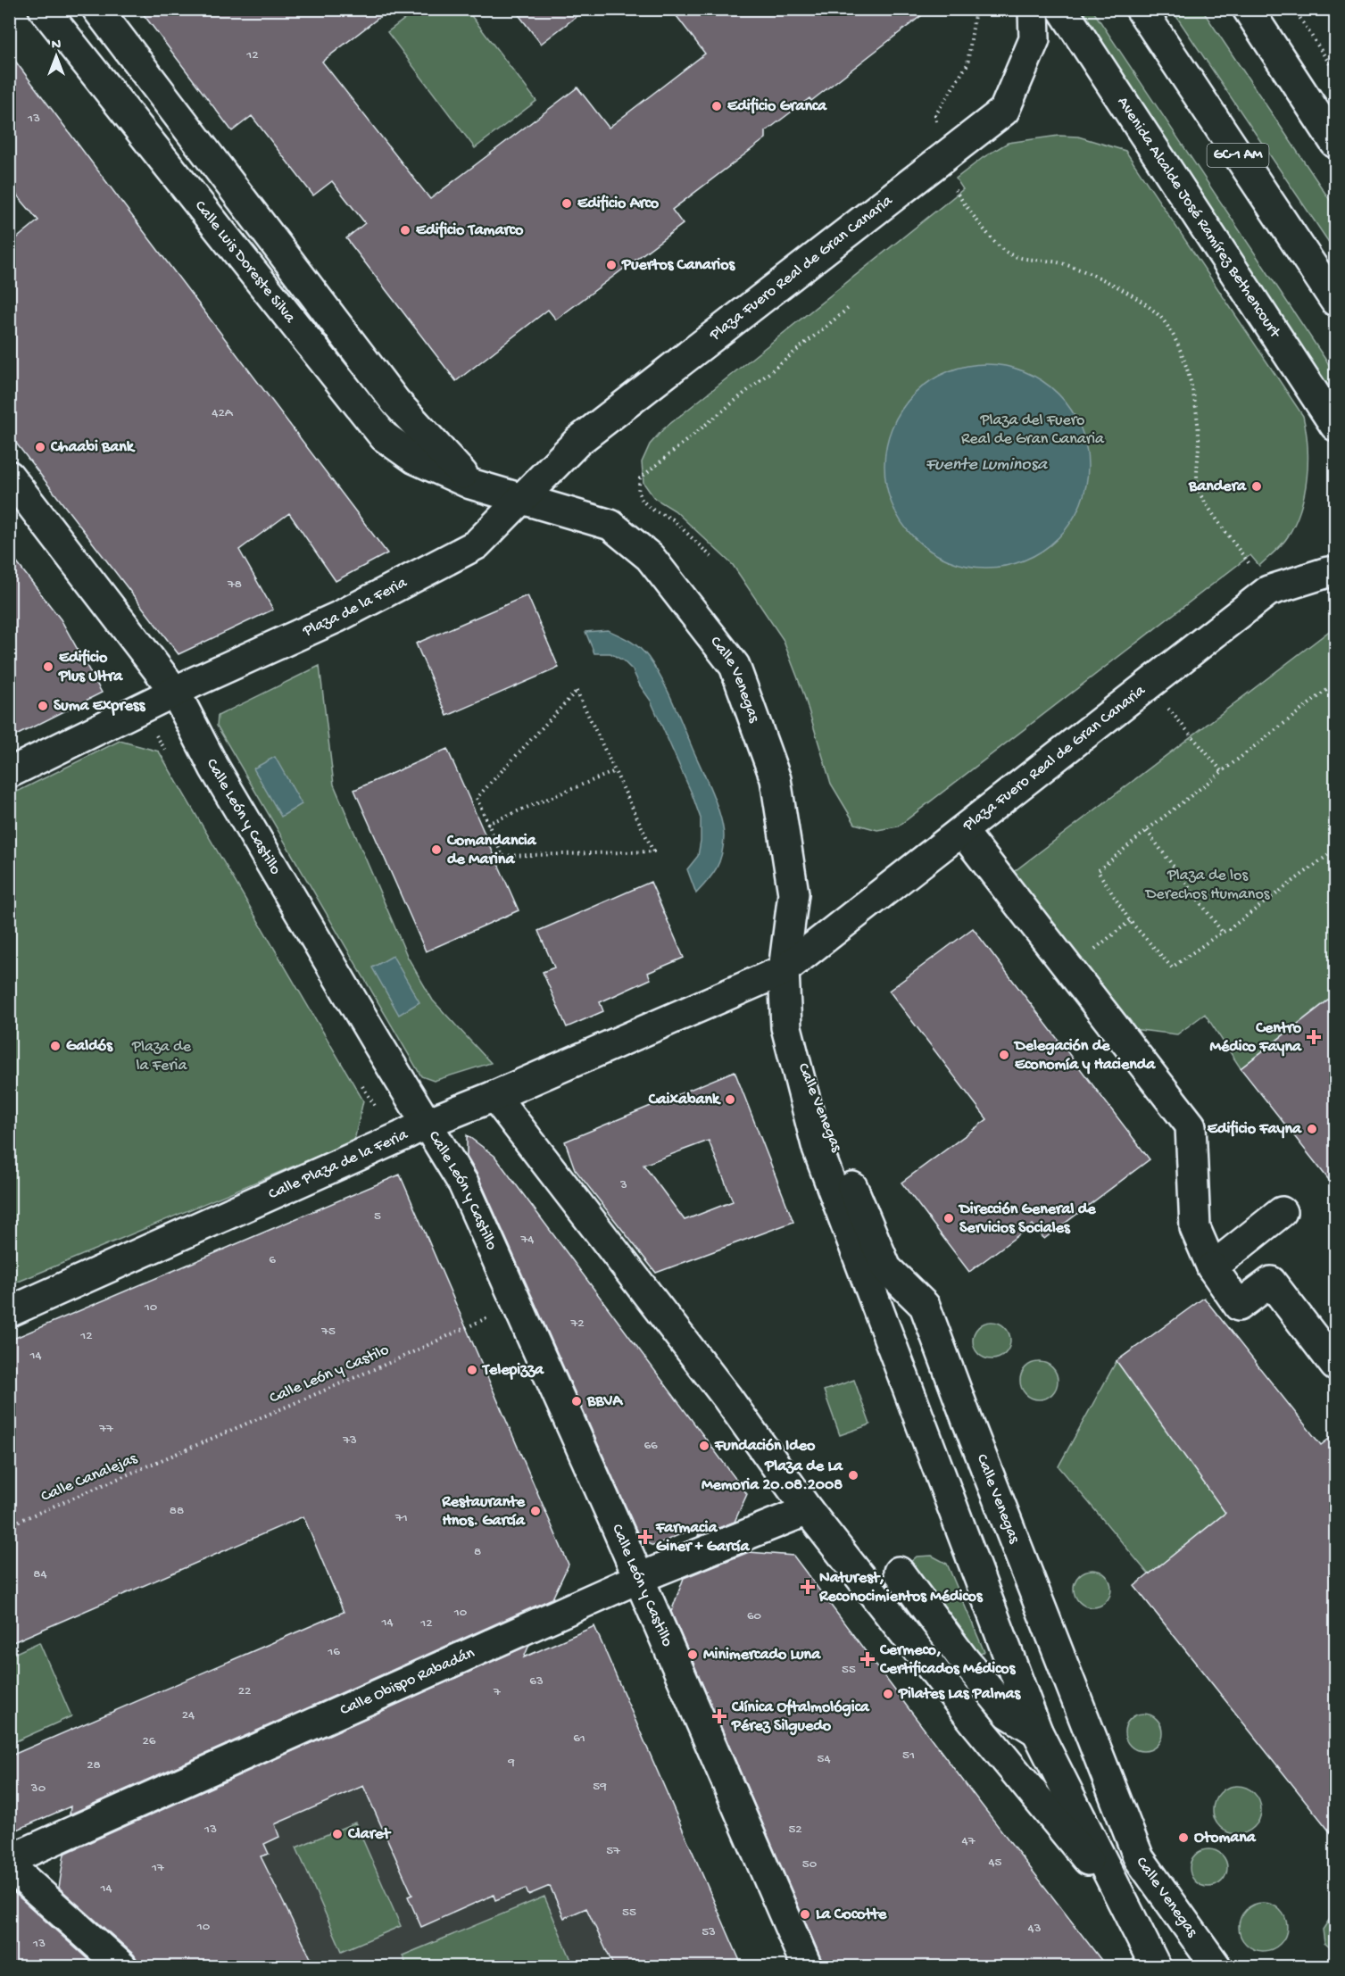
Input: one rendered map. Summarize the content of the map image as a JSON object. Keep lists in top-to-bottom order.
{
  "streets": {
    "main road": [
      "GC-1 AM",
      "Avenida Alcalde José Ramírez Bethencourt",
      "Calle Luis Doreste Silva",
      "Plaza Fuero Real de Gran Canaria",
      "Plaza de la Feria",
      "Calle Venegas",
      "Calle León y Castillo",
      "Calle Plaza de la Feria",
      "Calle Obispo Rabadán"
    ],
    "path": ["Calle León y Castilo", "Calle Canalejas"]
  },
  "crossings": [
    ["Calle Luis Doreste Silva", "Plaza Fuero Real de Gran Canaria"],
    ["Calle Luis Doreste Silva", "Plaza de la Feria"],
    ["Calle Luis Doreste Silva", "Calle Venegas"],
    ["Plaza Fuero Real de Gran Canaria", "Plaza de la Feria"],
    ["Plaza Fuero Real de Gran Canaria", "Calle Venegas"],
    ["Plaza Fuero Real de Gran Canaria", "Calle Plaza de la Feria"],
    ["Plaza de la Feria", "Calle Venegas"],
    ["Plaza de la Feria", "Calle León y Castillo"],
    ["Calle Venegas", "Calle Plaza de la Feria"],
    ["Calle Venegas", "Calle Obispo Rabadán"],
    ["Calle León y Castillo", "Calle Plaza de la Feria"],
    ["Calle León y Castillo", "Calle Obispo Rabadán"],
    ["Calle León y Castilo", "Calle Canalejas"]
  ],
  "water": ["Fuente Luminosa"],
  "parks": ["Plaza del Fuero Real de Gran Canaria", "Plaza de los Derechos Humanos", "Plaza de la Feria"],
  "places": {
    "other": [
      "Edificio Granca",
      "Edificio Arco",
      "Edificio Tamarco",
      "Puertos Canarios",
      "Chaabi Bank",
      "Bandera",
      "Edificio Plus Ultra",
      "Suma Express",
      "Comandancia de Marina",
      "Galdós",
      "Delegación de Economía y Hacienda",
      "Caixabank",
      "Edificio Fayna",
      "Dirección General de Servicios Sociales",
      "Telepizza",
      "BBVA",
      "Fundación Ideo",
      "Plaza de La Memoria 20.08.2008",
      "Restaurante Hnos. García",
      "Minimercado Luna",
      "Pilates Las Palmas",
      "Claret",
      "Otomana",
      "La Cocotte"
    ],
    "health": [
      "Centro Médico Fayna",
      "Farmacia Giner + García",
      "Naturest, Reconocimientos Médicos",
      "Cermeco, Certificados Médicos",
      "Clínica Oftalmológica Pérez Silguedo"
    ]
  },
  "house_numbers": [
    "12",
    "13",
    "42A",
    "78",
    "3",
    "5",
    "74",
    "6",
    "10",
    "72",
    "75",
    "12",
    "14",
    "77",
    "73",
    "66",
    "88",
    "71",
    "8",
    "84",
    "10",
    "60",
    "14",
    "12",
    "16",
    "55",
    "63",
    "22",
    "7",
    "24",
    "61",
    "26",
    "51",
    "54",
    "9",
    "28",
    "59",
    "30",
    "13",
    "52",
    "47",
    "57",
    "45",
    "50",
    "17",
    "14",
    "55",
    "10",
    "43",
    "53",
    "13"
  ],
  "north": "top"
}
